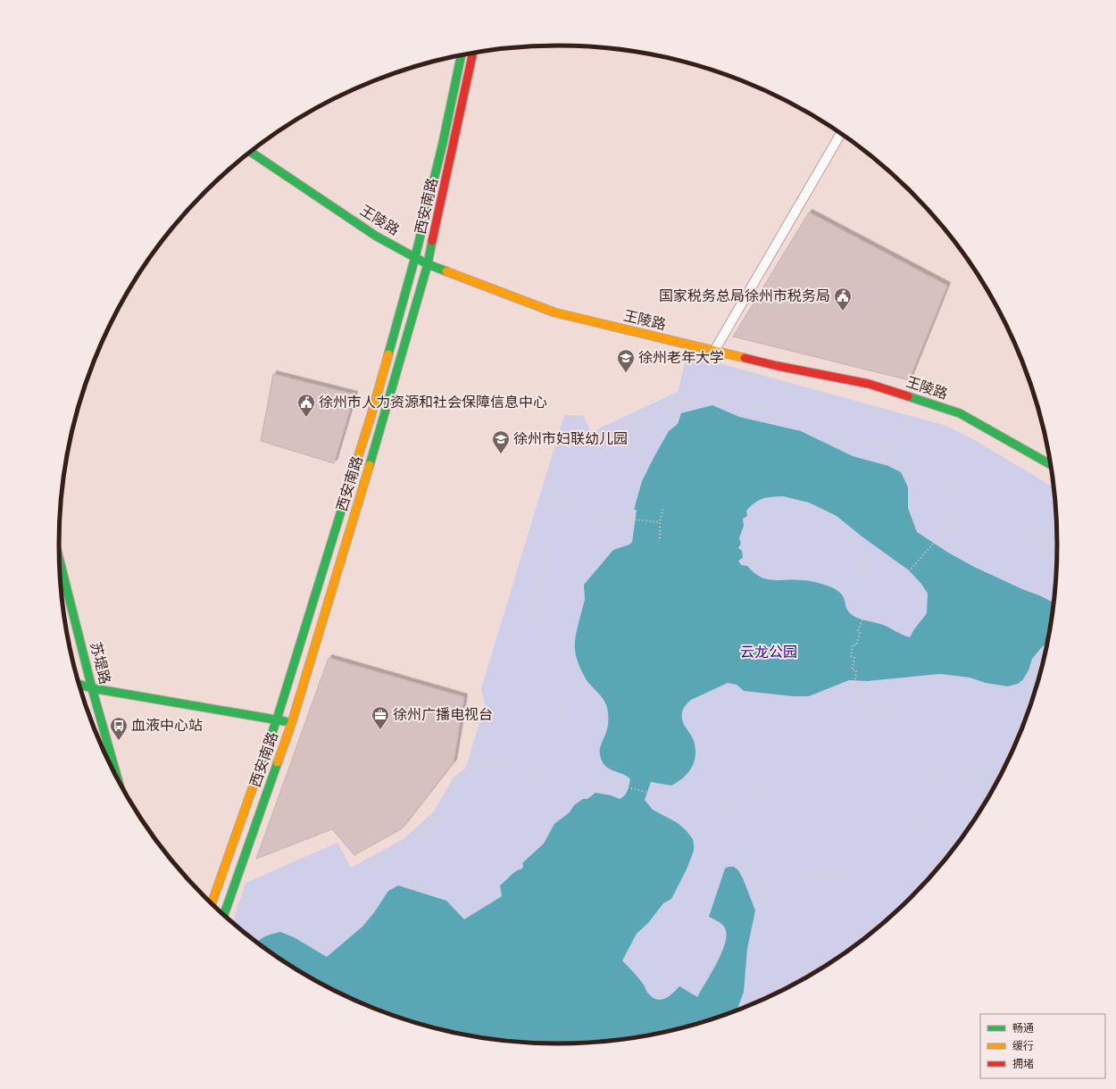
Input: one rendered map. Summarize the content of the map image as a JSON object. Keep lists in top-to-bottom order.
{
  "streets": {
    "main road": ["西安南路", "王陵路", "苏堤路"]
  },
  "crossings": [
    ["西安南路", "王陵路"]
  ],
  "parks": ["云龙公园"],
  "places": {
    "public building": ["国家税务总局徐州市税务局", "徐州市人力资源和社会保障信息中心"],
    "school or university": ["徐州老年大学", "徐州市妇联幼儿园"],
    "office": ["徐州广播电视台"],
    "bus stop": ["血液中心站"]
  },
  "legend": ["畅通", "缓行", "拥堵"]
}
